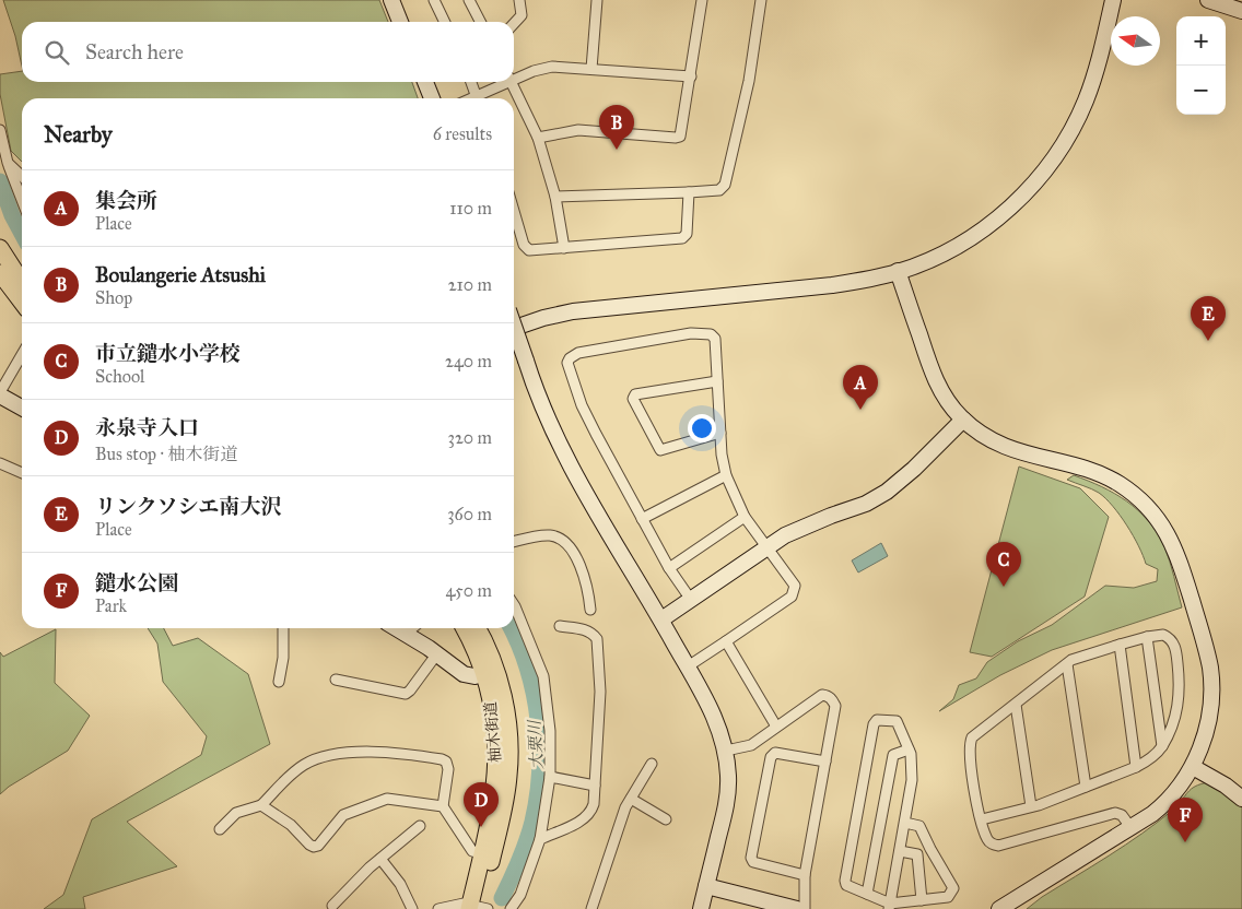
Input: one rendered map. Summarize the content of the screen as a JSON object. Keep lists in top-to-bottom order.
{
  "streets": {
    "main road": ["柚木街道"]
  },
  "water": ["大栗川"],
  "north": "left",
  "page": {
    "map_buttons": ["+", "−"],
    "search": "Search here",
    "heading": ["Nearby", "6 results"],
    "pins": [
      "B",
      "E",
      "A",
      "C",
      "D",
      "F"
    ],
    "list": [
      {
        "mark": "A",
        "name": "集会所",
        "note": "Place",
        "value": "110 m"
      },
      {
        "mark": "B",
        "name": "Boulangerie Atsushi",
        "note": "Shop",
        "value": "210 m"
      },
      {
        "mark": "C",
        "name": "市立鑓水小学校",
        "note": "School",
        "value": "240 m"
      },
      {
        "mark": "D",
        "name": "永泉寺入口",
        "note": "Bus stop · 柚木街道",
        "value": "320 m"
      },
      {
        "mark": "E",
        "name": "リンクソシエ南大沢",
        "note": "Place",
        "value": "360 m"
      },
      {
        "mark": "F",
        "name": "鑓水公園",
        "note": "Park",
        "value": "450 m"
      }
    ]
  }
}
